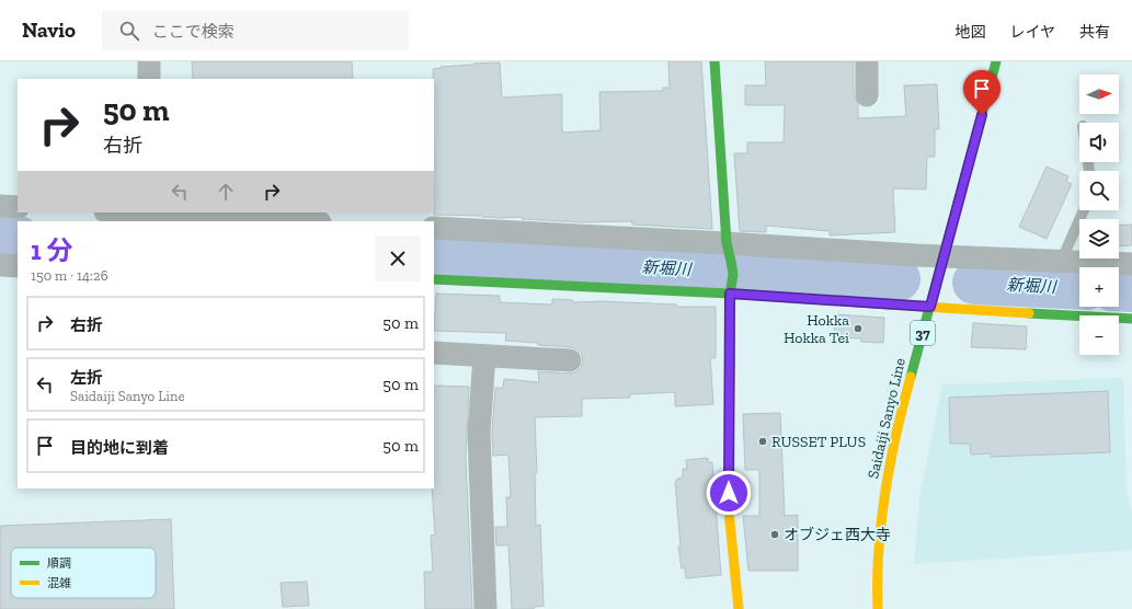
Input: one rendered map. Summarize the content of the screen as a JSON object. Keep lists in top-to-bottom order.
{
  "streets": {
    "street": ["37", "Saidaiji Sanyo Line"]
  },
  "water": ["新堀川"],
  "places": ["Hokka Hokka Tei", "RUSSET PLUS", "オブジェ西大寺"],
  "legend": ["順調", "混雑"],
  "north": "right",
  "page": {
    "header": "Navio",
    "search": "ここで検索",
    "nav": ["地図", "レイヤ", "共有"],
    "map_buttons": ["+", "−"],
    "turn": ["50 m", "右折"],
    "heading": ["1 分", "150 m · 14:26"],
    "list": [
      {
        "name": "右折",
        "value": "50 m"
      },
      {
        "name": "左折",
        "note": "Saidaiji Sanyo Line",
        "value": "50 m"
      },
      {
        "name": "目的地に到着",
        "value": "50 m"
      }
    ]
  }
}
